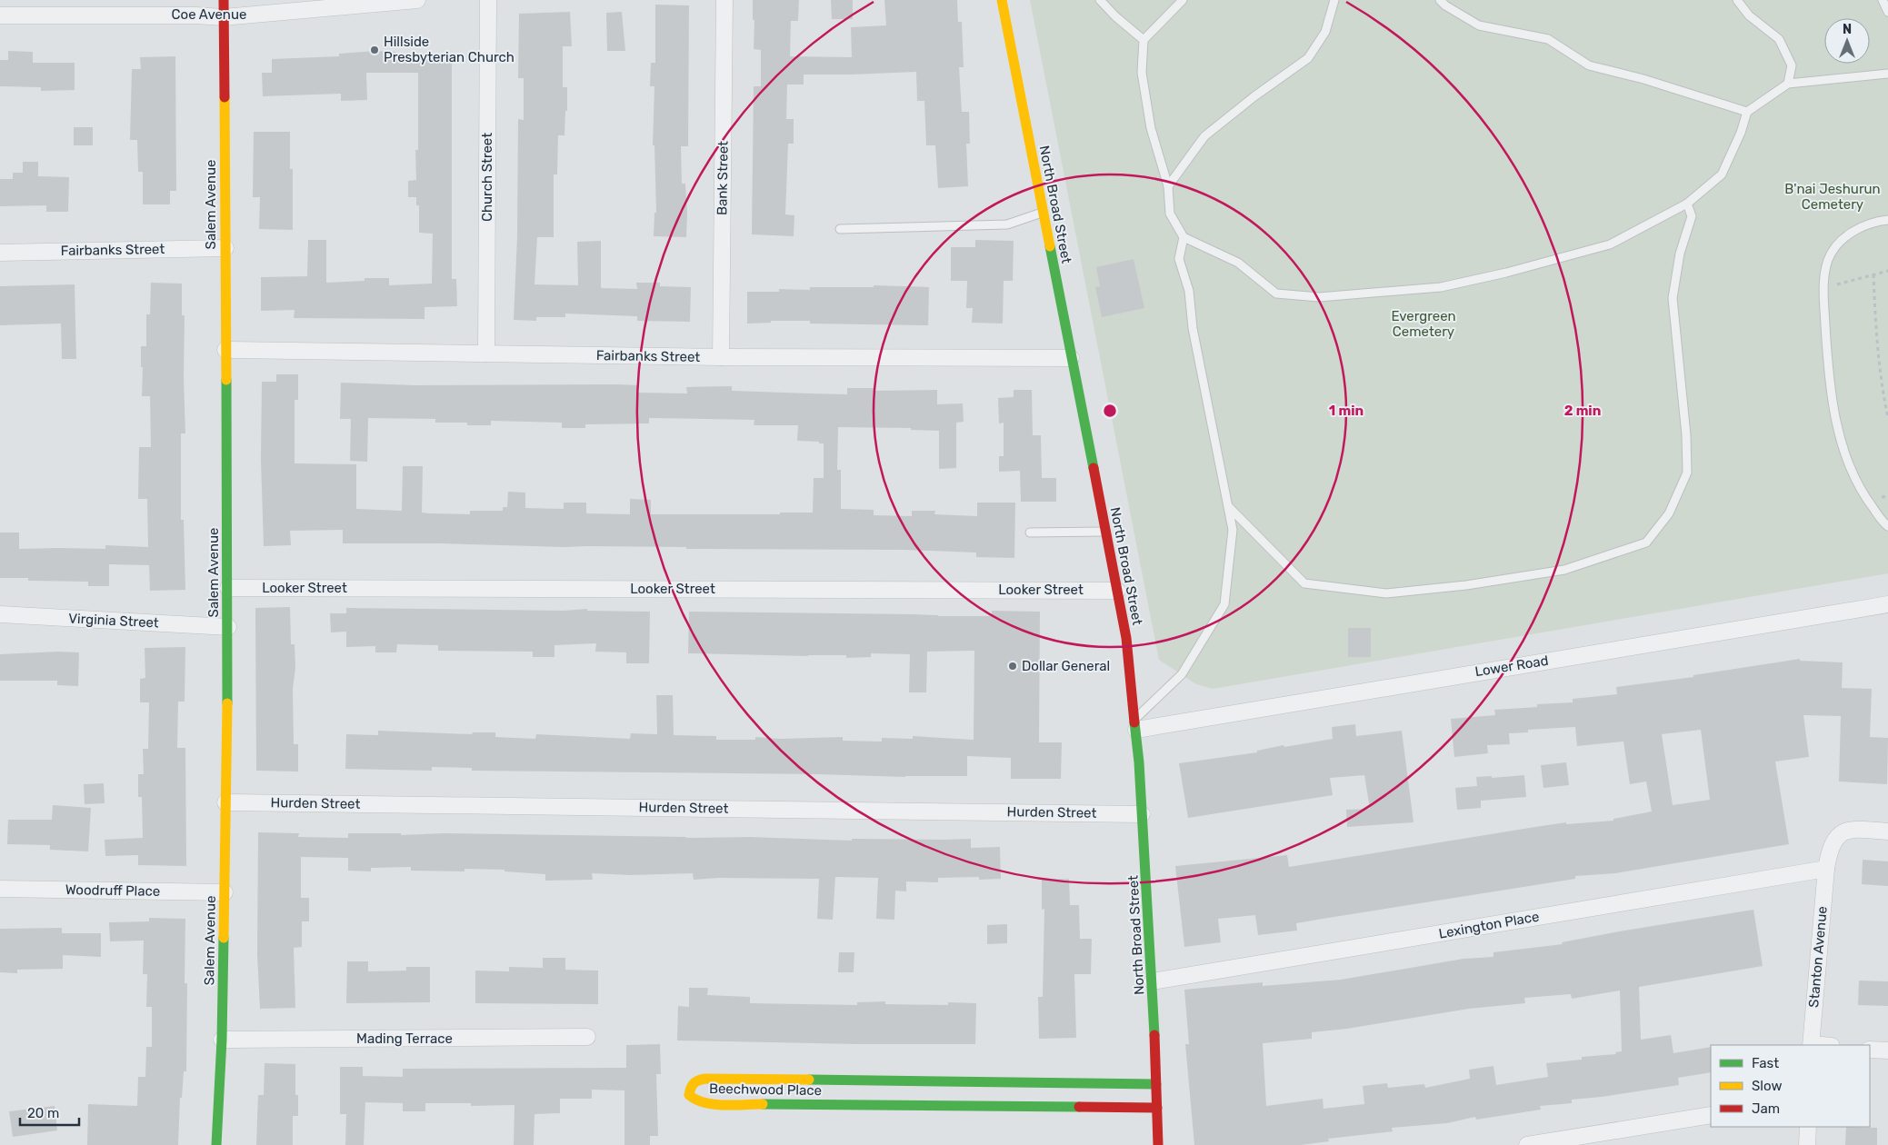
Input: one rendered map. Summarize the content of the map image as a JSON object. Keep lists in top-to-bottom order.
{
  "streets": {
    "street": [
      "Coe Avenue",
      "Church Street",
      "Bank Street",
      "Salem Avenue",
      "North Broad Street",
      "Fairbanks Street",
      "Looker Street",
      "Virginia Street",
      "Lower Road",
      "Hurden Street",
      "Woodruff Place",
      "Lexington Place",
      "Stanton Avenue",
      "Mading Terrace",
      "Beechwood Place"
    ]
  },
  "crossings": [
    ["Coe Avenue", "Salem Avenue"],
    ["Church Street", "Fairbanks Street"],
    ["Bank Street", "Fairbanks Street"],
    ["Salem Avenue", "Fairbanks Street"],
    ["Salem Avenue", "Looker Street"],
    ["Salem Avenue", "Virginia Street"],
    ["Salem Avenue", "Hurden Street"],
    ["Salem Avenue", "Woodruff Place"],
    ["Salem Avenue", "Mading Terrace"],
    ["North Broad Street", "Fairbanks Street"],
    ["North Broad Street", "Looker Street"],
    ["North Broad Street", "Lower Road"],
    ["North Broad Street", "Hurden Street"],
    ["North Broad Street", "Lexington Place"],
    ["North Broad Street", "Beechwood Place"],
    ["Lexington Place", "Stanton Avenue"]
  ],
  "parks": ["B'nai Jeshurun Cemetery", "Evergreen Cemetery"],
  "places": ["Hillside Presbyterian Church", "Dollar General"],
  "legend": ["Fast", "Slow", "Jam"],
  "scale_bar": "20 m",
  "north": "top",
  "rings": ["1 min", "2 min"]
}
